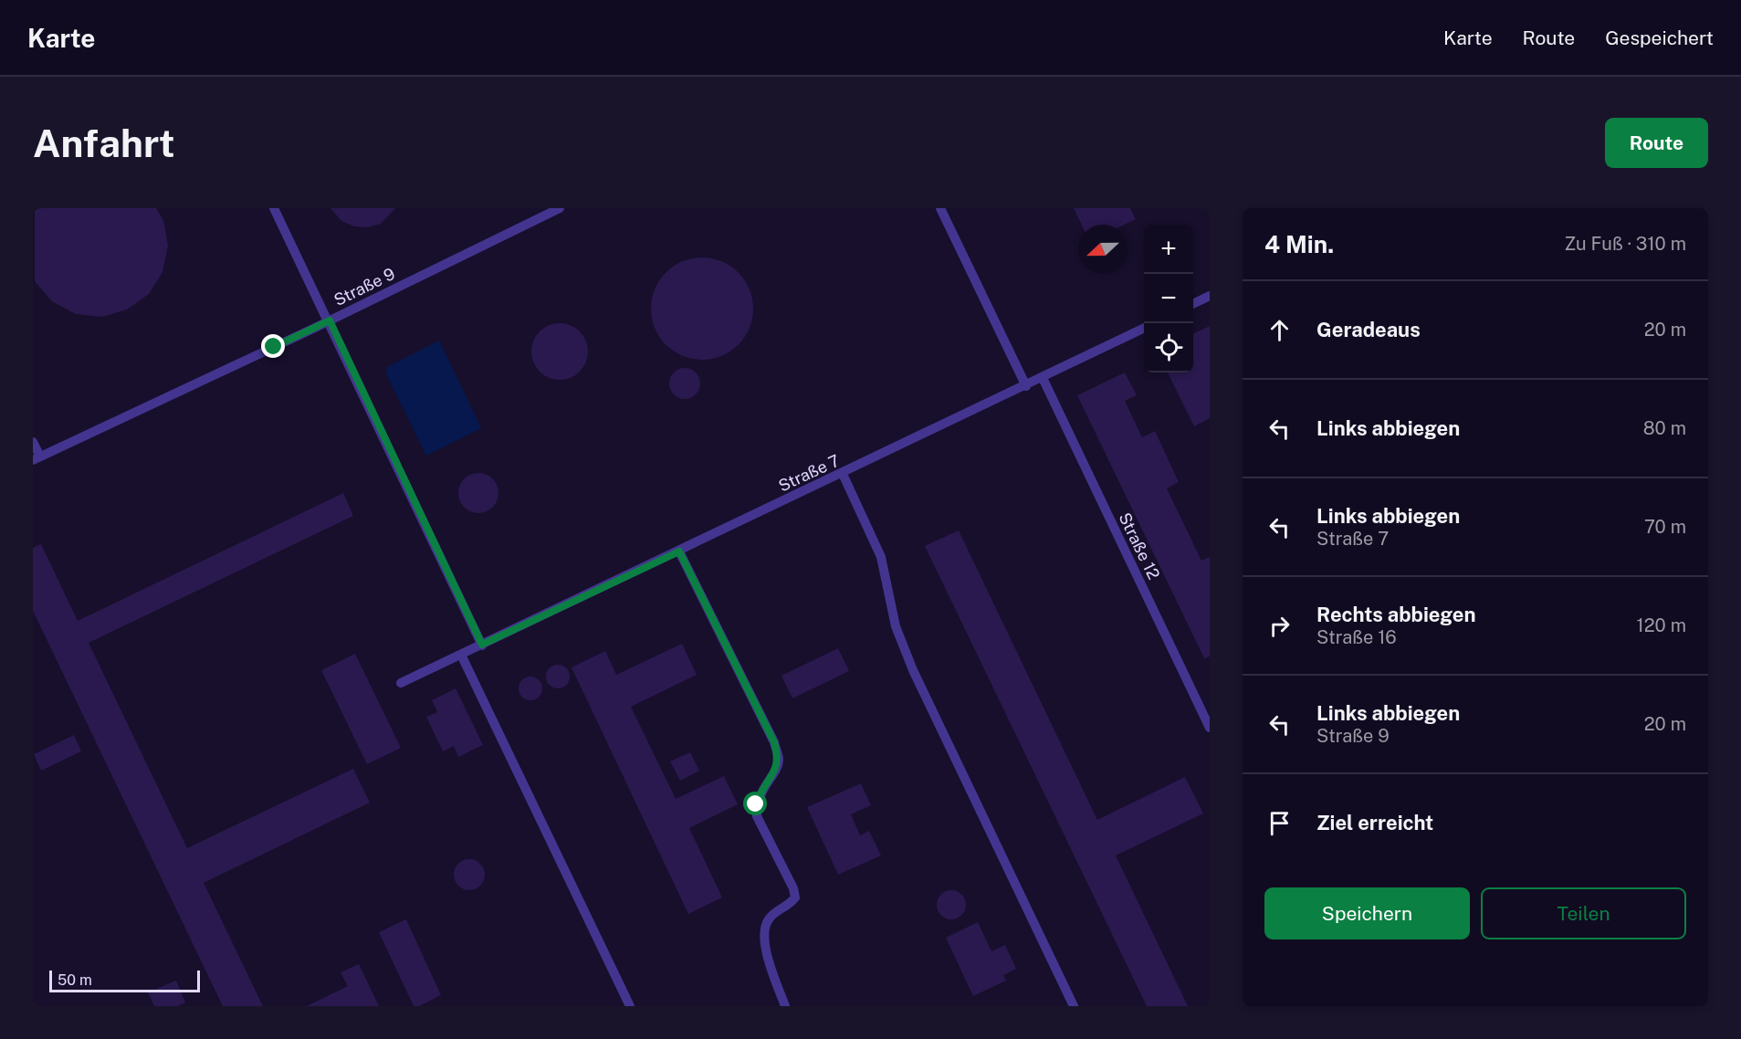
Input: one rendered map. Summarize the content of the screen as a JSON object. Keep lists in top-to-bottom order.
{
  "streets": {
    "lane": ["Straße 9", "Straße 7", "Straße 12"]
  },
  "crossings": [
    ["Straße 7", "Straße 12"]
  ],
  "scale_bar": "50 m",
  "north": "left",
  "page": {
    "header": "Karte",
    "nav": ["Karte", "Route", "Gespeichert"],
    "buttons": [
      "Route",
      ["Speichern", "Teilen"]
    ],
    "title": "Anfahrt",
    "heading": ["4 Min.", "Zu Fuß · 310 m"],
    "map_buttons": ["+", "−"],
    "list": [
      ["Geradeaus", "20 m"],
      ["Links abbiegen", "80 m"],
      ["Links abbiegen", "Straße 7", "70 m"],
      ["Rechts abbiegen", "Straße 16", "120 m"],
      ["Links abbiegen", "Straße 9", "20 m"],
      "Ziel erreicht"
    ],
    "scale": "50 m"
  }
}
